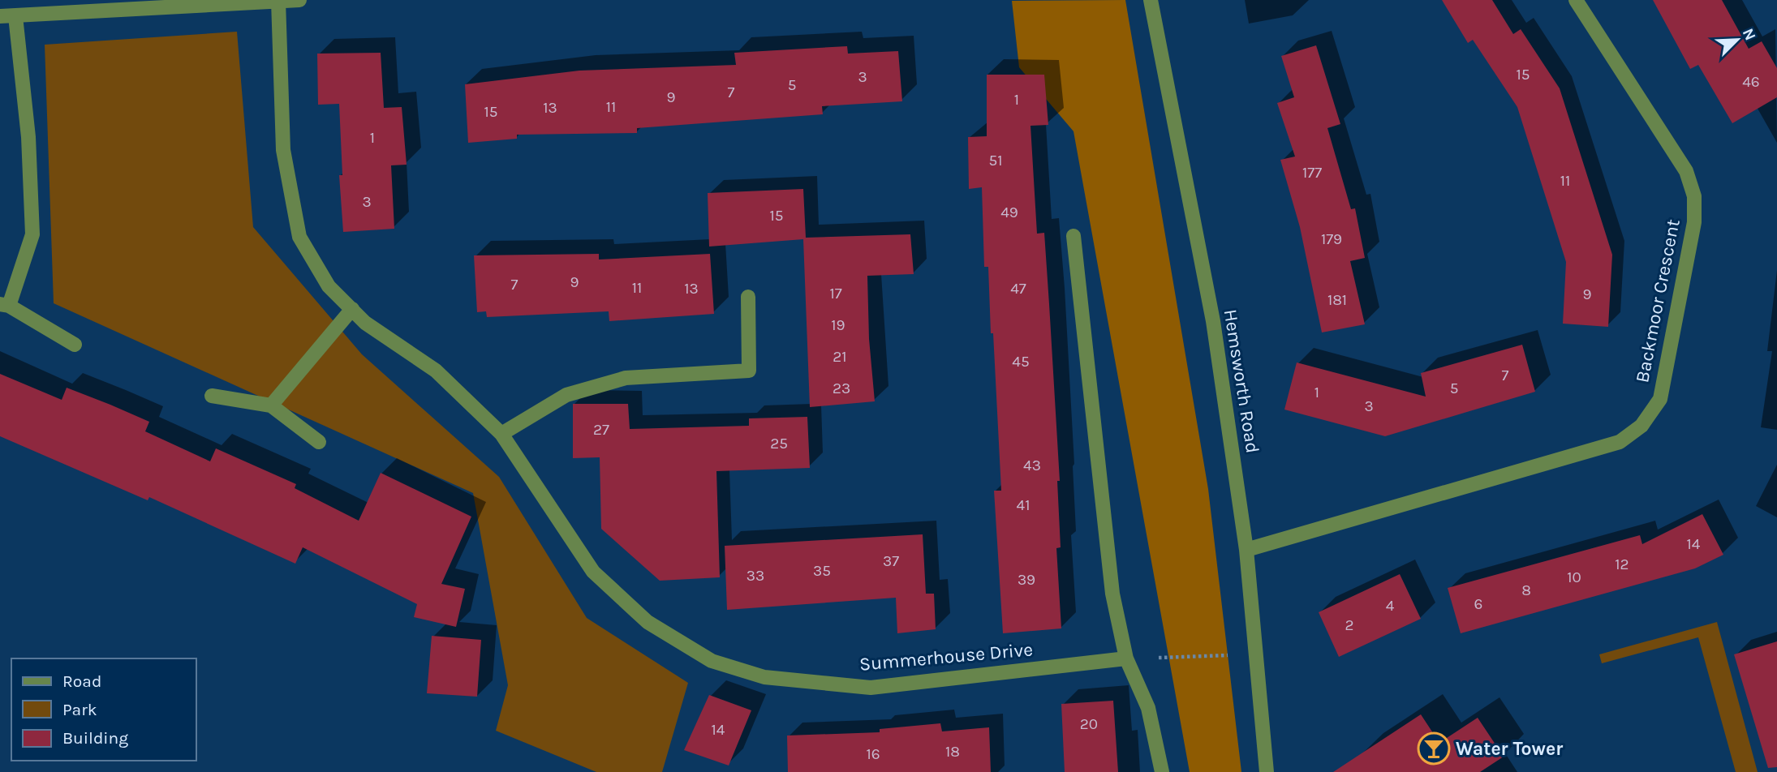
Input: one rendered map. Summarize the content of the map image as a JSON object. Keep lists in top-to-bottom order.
{
  "streets": {
    "street": ["Backmoor Crescent", "Hemsworth Road", "Summerhouse Drive"]
  },
  "crossings": [
    ["Backmoor Crescent", "Hemsworth Road"]
  ],
  "places": {
    "bar": ["Water Tower"]
  },
  "house_numbers": [
    "15",
    "3",
    "46",
    "5",
    "7",
    "9",
    "1",
    "11",
    "13",
    "15",
    "1",
    "51",
    "177",
    "11",
    "3",
    "49",
    "15",
    "179",
    "9",
    "7",
    "11",
    "13",
    "47",
    "17",
    "9",
    "181",
    "19",
    "21",
    "45",
    "7",
    "23",
    "5",
    "1",
    "3",
    "27",
    "25",
    "43",
    "41",
    "14",
    "37",
    "12",
    "35",
    "33",
    "10",
    "39",
    "8",
    "6",
    "4",
    "2",
    "20",
    "14",
    "18",
    "16"
  ],
  "legend": ["Road", "Park", "Building"],
  "north": "top right"
}
